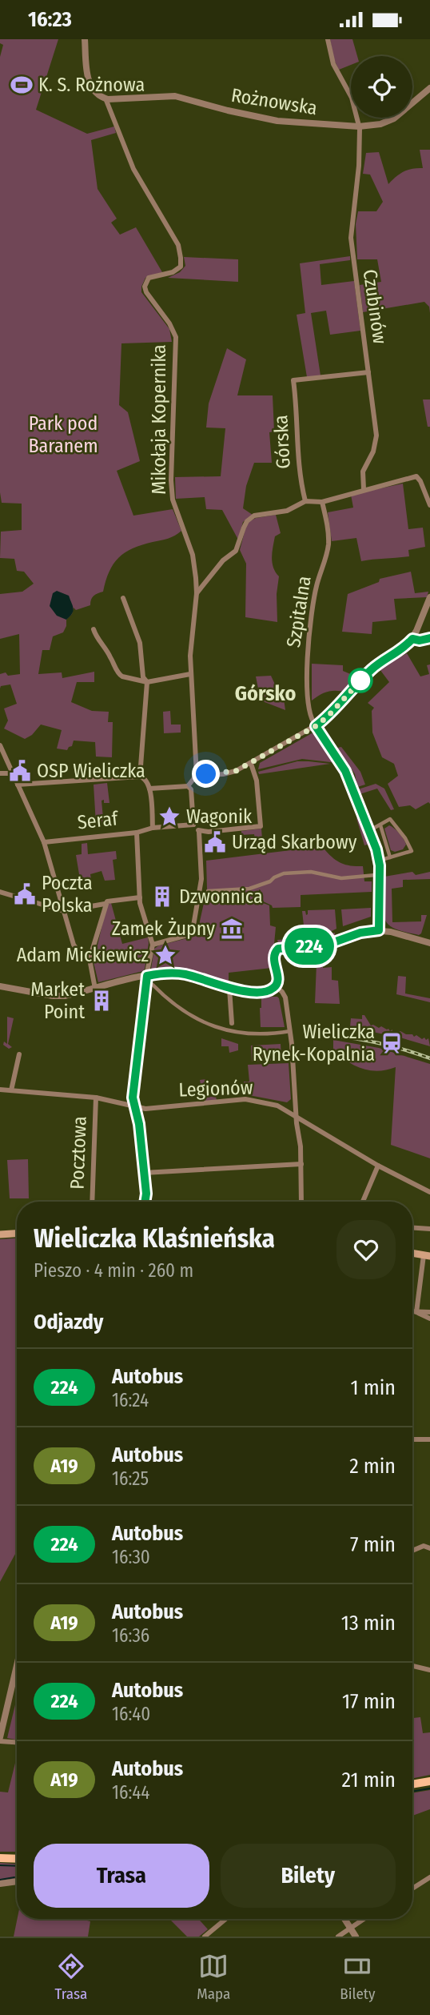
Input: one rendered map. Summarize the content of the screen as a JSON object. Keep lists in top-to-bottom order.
{
  "streets": {
    "street": [
      "Rożnowska",
      "Czubinów",
      "Mikołaja Kopernika",
      "Górska",
      "Szpitalna",
      "Seraf",
      "Legionów",
      "Pocztowa"
    ]
  },
  "crossings": [
    ["Rożnowska", "Czubinów"],
    ["Rożnowska", "Mikołaja Kopernika"],
    ["Czubinów", "Górska"],
    ["Legionów", "Pocztowa"]
  ],
  "districts": ["Górsko"],
  "parks": ["Park pod Baranem"],
  "places": {
    "sports": ["K. S. Rożnowa"],
    "public building": ["OSP Wieliczka", "Urząd Skarbowy", "Poczta Polska"],
    "place": ["Wagonik", "Adam Mickiewicz"],
    "building": ["Dzwonnica", "Market Point"],
    "museum": ["Zamek Żupny"],
    "station": ["Wieliczka Rynek-Kopalnia"]
  },
  "lines": ["bus line 224"],
  "page": {
    "status": "16:23",
    "on_map": "224",
    "heading": [
      ["Wieliczka Klaśnieńska", "Pieszo · 4 min · 260 m"],
      "Odjazdy"
    ],
    "list": [
      {
        "mark": "224",
        "name": "Autobus",
        "note": "16:24",
        "value": "1 min"
      },
      {
        "mark": "A19",
        "name": "Autobus",
        "note": "16:25",
        "value": "2 min"
      },
      {
        "mark": "224",
        "name": "Autobus",
        "note": "16:30",
        "value": "7 min"
      },
      {
        "mark": "A19",
        "name": "Autobus",
        "note": "16:36",
        "value": "13 min"
      },
      {
        "mark": "224",
        "name": "Autobus",
        "note": "16:40",
        "value": "17 min"
      },
      {
        "mark": "A19",
        "name": "Autobus",
        "note": "16:44",
        "value": "21 min"
      }
    ],
    "buttons": ["Trasa", "Bilety"],
    "tabs": ["Trasa", "Mapa", "Bilety"]
  }
}
